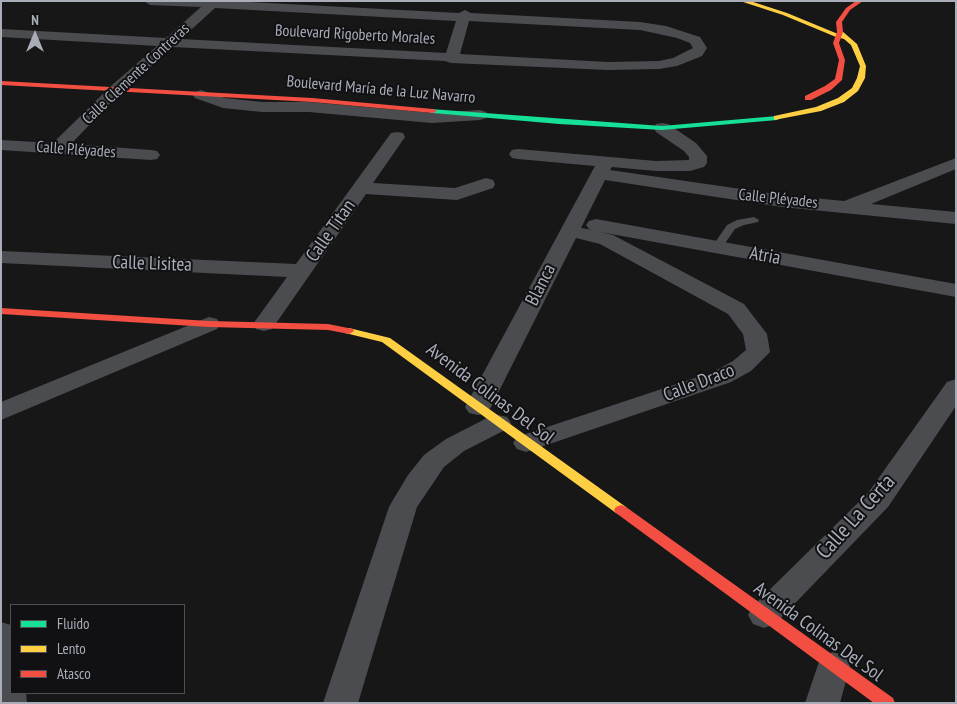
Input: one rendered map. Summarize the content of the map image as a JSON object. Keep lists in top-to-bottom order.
{
  "streets": {
    "street": [
      "Boulevard Rigoberto Morales",
      "Calle Clemente Contreras",
      "Boulevard María de la Luz Navarro",
      "Calle Pléyades",
      "Calle Titan",
      "Atria",
      "Calle Lisitea",
      "Blanca",
      "Calle Draco",
      "Avenida Colinas Del Sol",
      "Calle La Certa"
    ]
  },
  "crossings": [
    ["Boulevard Rigoberto Morales", "Calle Clemente Contreras"],
    ["Calle Clemente Contreras", "Calle Pléyades"],
    ["Calle Pléyades", "Blanca"],
    ["Calle Titan", "Calle Lisitea"],
    ["Calle Titan", "Avenida Colinas Del Sol"],
    ["Atria", "Blanca"],
    ["Atria", "Calle Draco"],
    ["Blanca", "Calle Draco"],
    ["Blanca", "Avenida Colinas Del Sol"],
    ["Calle Draco", "Avenida Colinas Del Sol"],
    ["Avenida Colinas Del Sol", "Calle La Certa"]
  ],
  "legend": ["Fluido", "Lento", "Atasco"],
  "north": "top"
}
